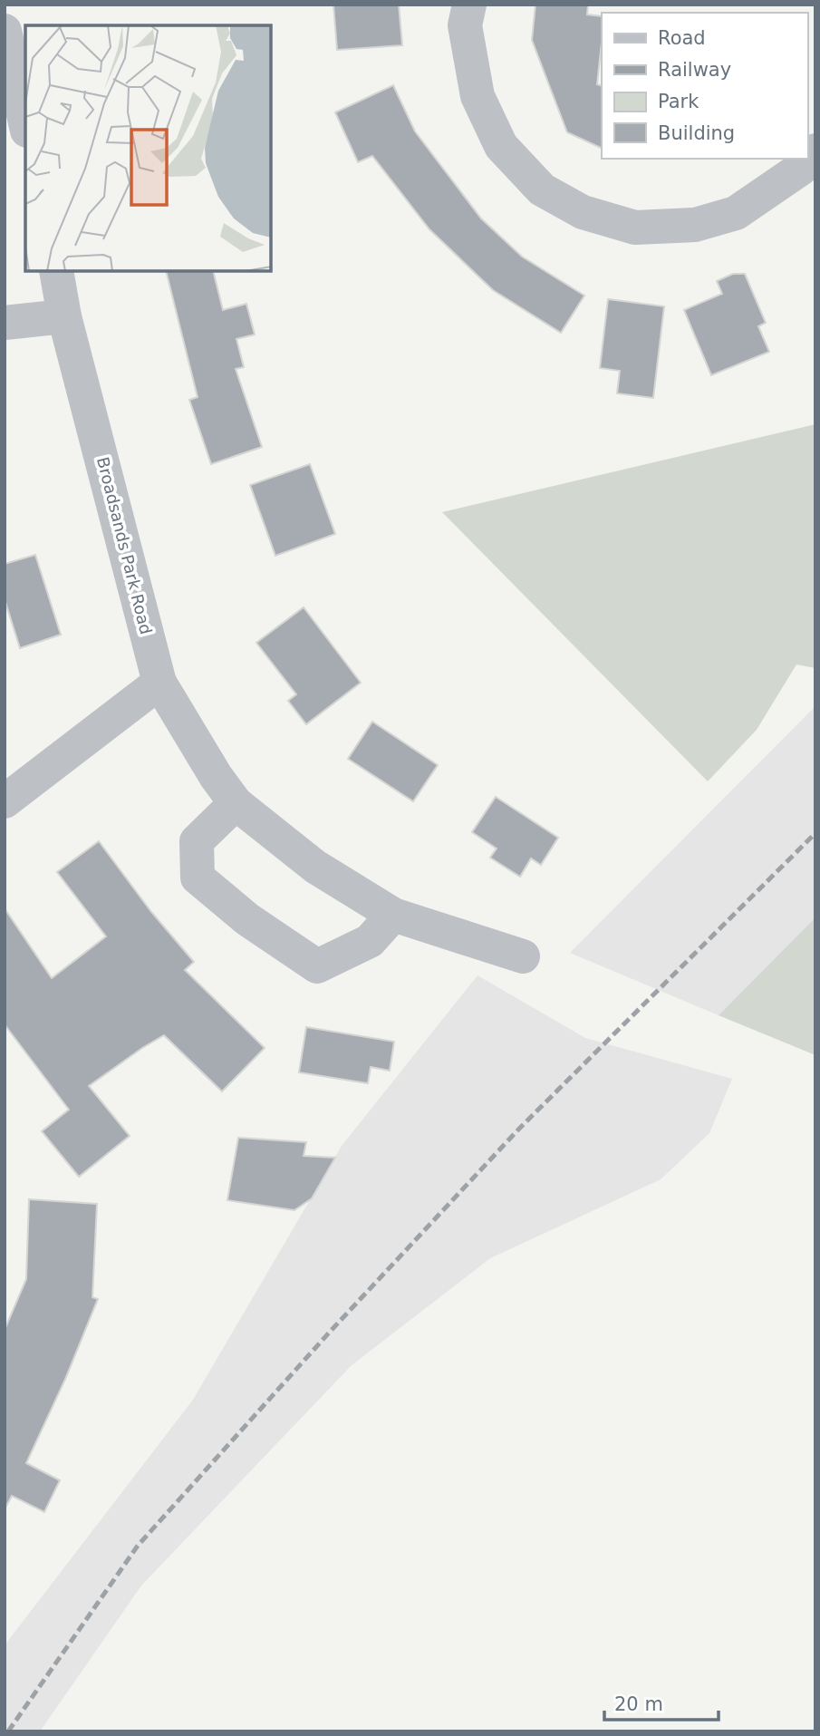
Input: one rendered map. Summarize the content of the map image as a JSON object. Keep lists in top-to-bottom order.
{
  "streets": {
    "street": ["Broadsands Park Road"]
  },
  "legend": [
    "Road",
    "Railway",
    "Park",
    "Building"
  ],
  "scale_bar": "20 m"
}
